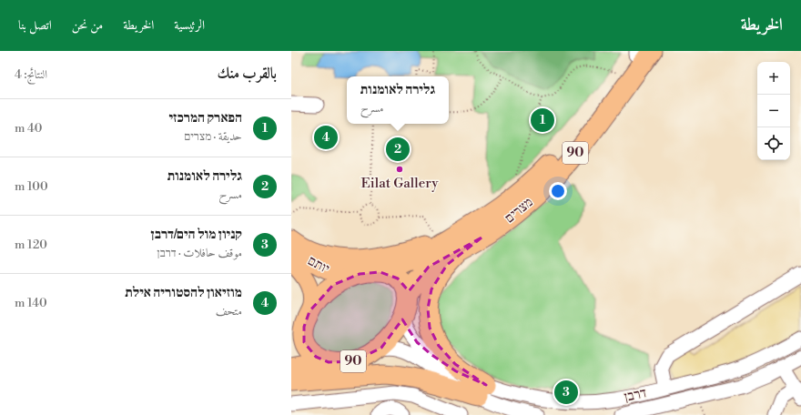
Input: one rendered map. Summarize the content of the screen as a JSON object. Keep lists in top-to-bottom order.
{
  "streets": {
    "highway": ["90", "מצרים"],
    "main road": ["יותם"],
    "street": ["דרבן"]
  },
  "crossings": [
    ["90", "מצרים"],
    ["90", "יותם"],
    ["90", "דרבן"],
    ["מצרים", "יותם"],
    ["מצרים", "דרבן"],
    ["יותם", "דרבן"]
  ],
  "places": ["Eilat Gallery"],
  "page": {
    "header": "الخريطة",
    "nav": [
      "الرئيسية",
      "الخريطة",
      "من نحن",
      "اتصل بنا"
    ],
    "heading": ["بالقرب منك", "النتائج: 4"],
    "map_buttons": ["+", "−"],
    "popup": ["גלירה לאומנות", "مسرح"],
    "list": [
      {
        "mark": "1",
        "name": "הפארק המרכזי",
        "note": "حديقة · מצרים",
        "value": "40 m"
      },
      {
        "mark": "2",
        "name": "גלירה לאומנות",
        "note": "مسرح",
        "value": "100 m"
      },
      {
        "mark": "3",
        "name": "קניון מול הים/דרבן",
        "note": "موقف حافلات · דרבן",
        "value": "120 m"
      },
      {
        "mark": "4",
        "name": "מוזיאון להסטוריה אילת",
        "note": "متحف",
        "value": "140 m"
      }
    ],
    "pins": [
      "1",
      "4",
      "2",
      "3"
    ]
  }
}
